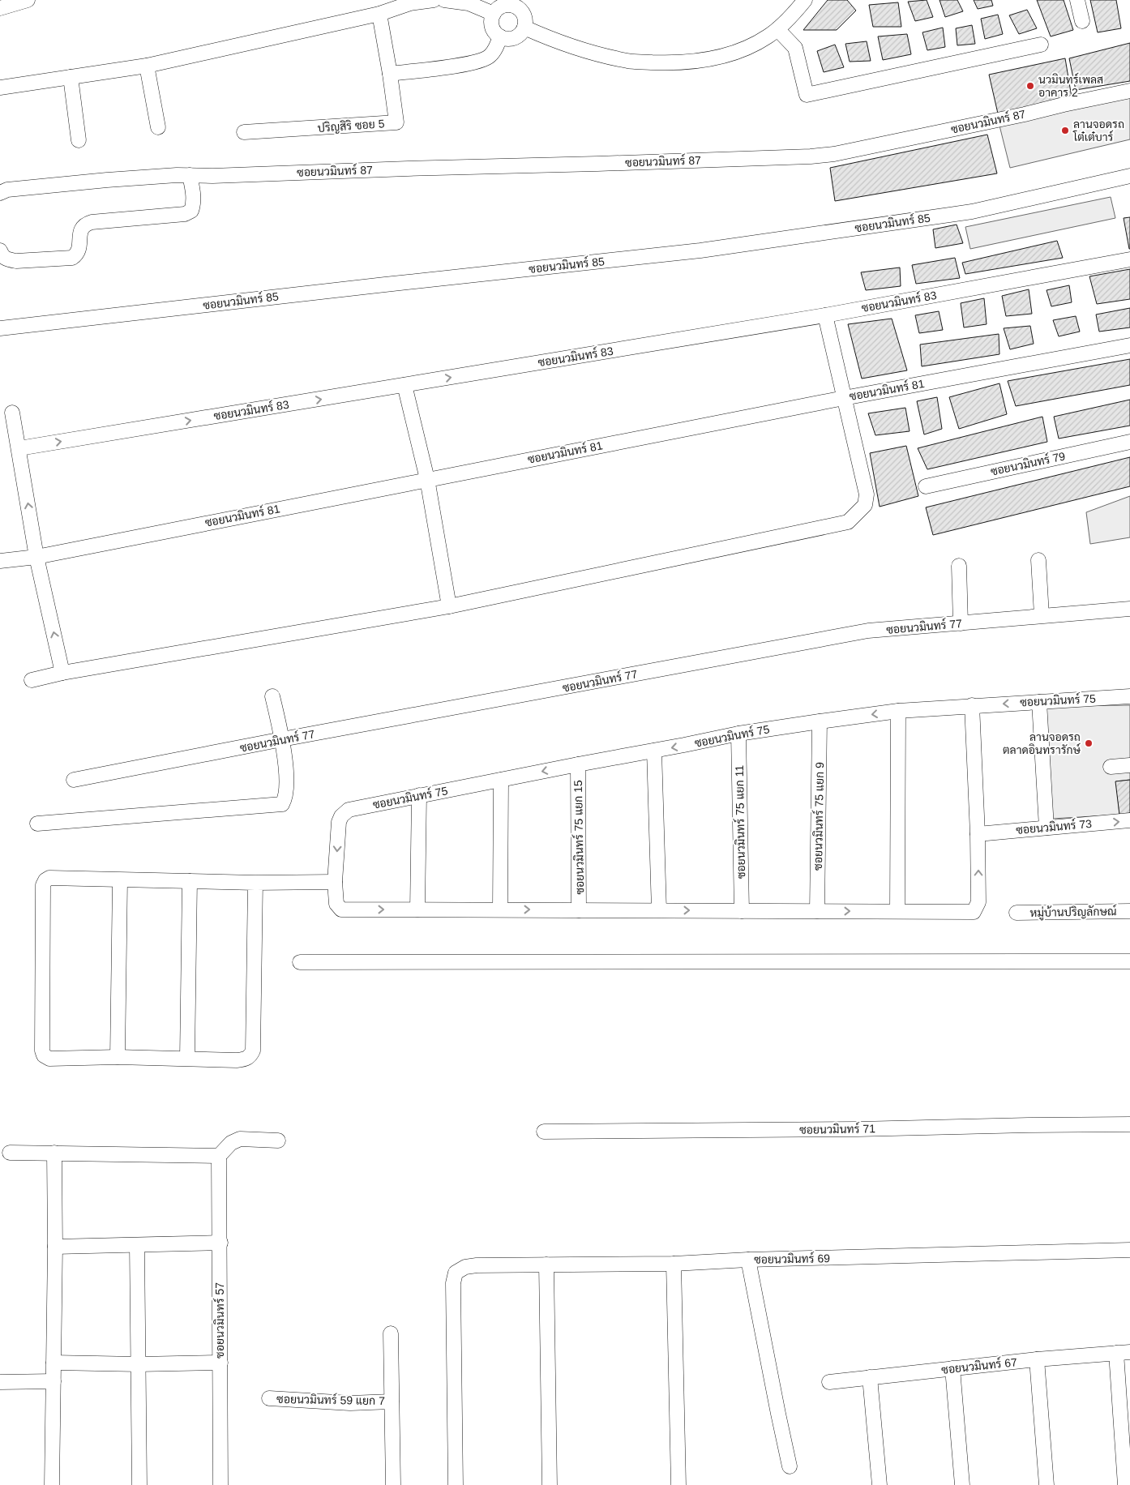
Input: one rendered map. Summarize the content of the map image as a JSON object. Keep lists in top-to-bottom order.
{
  "streets": {
    "street": [
      "ซอยนวมินทร์ 87",
      "ปริญสิริ ซอย 5",
      "ซอยนวมินทร์ 85",
      "ซอยนวมินทร์ 83",
      "ซอยนวมินทร์ 81",
      "ซอยนวมินทร์ 79",
      "ซอยนวมินทร์ 77",
      "ซอยนวมินทร์ 75",
      "ซอยนวมินทร์ 75 แยก 9",
      "ซอยนวมินทร์ 75 แยก 11",
      "ซอยนวมินทร์ 73",
      "ซอยนวมินทร์ 75 แยก 15",
      "หมู่บ้านปริญลักษณ์",
      "ซอยนวมินทร์ 71",
      "ซอยนวมินทร์ 69",
      "ซอยนวมินทร์ 57",
      "ซอยนวมินทร์ 67",
      "ซอยนวมินทร์ 59 แยก 7"
    ]
  },
  "crossings": [
    ["ซอยนวมินทร์ 75", "ซอยนวมินทร์ 75 แยก 9"],
    ["ซอยนวมินทร์ 75", "ซอยนวมินทร์ 75 แยก 11"],
    ["ซอยนวมินทร์ 75", "ซอยนวมินทร์ 75 แยก 15"]
  ],
  "one_way": ["ซอยนวมินทร์ 83", "ซอยนวมินทร์ 75", "ซอยนวมินทร์ 73"],
  "places": ["นวมินทร์เพลส อาคาร 2", "ลานจอดรถ โต๋เต๋บาร์", "ลานจอดรถ ตลาดอินทรารักษ์"]
}
